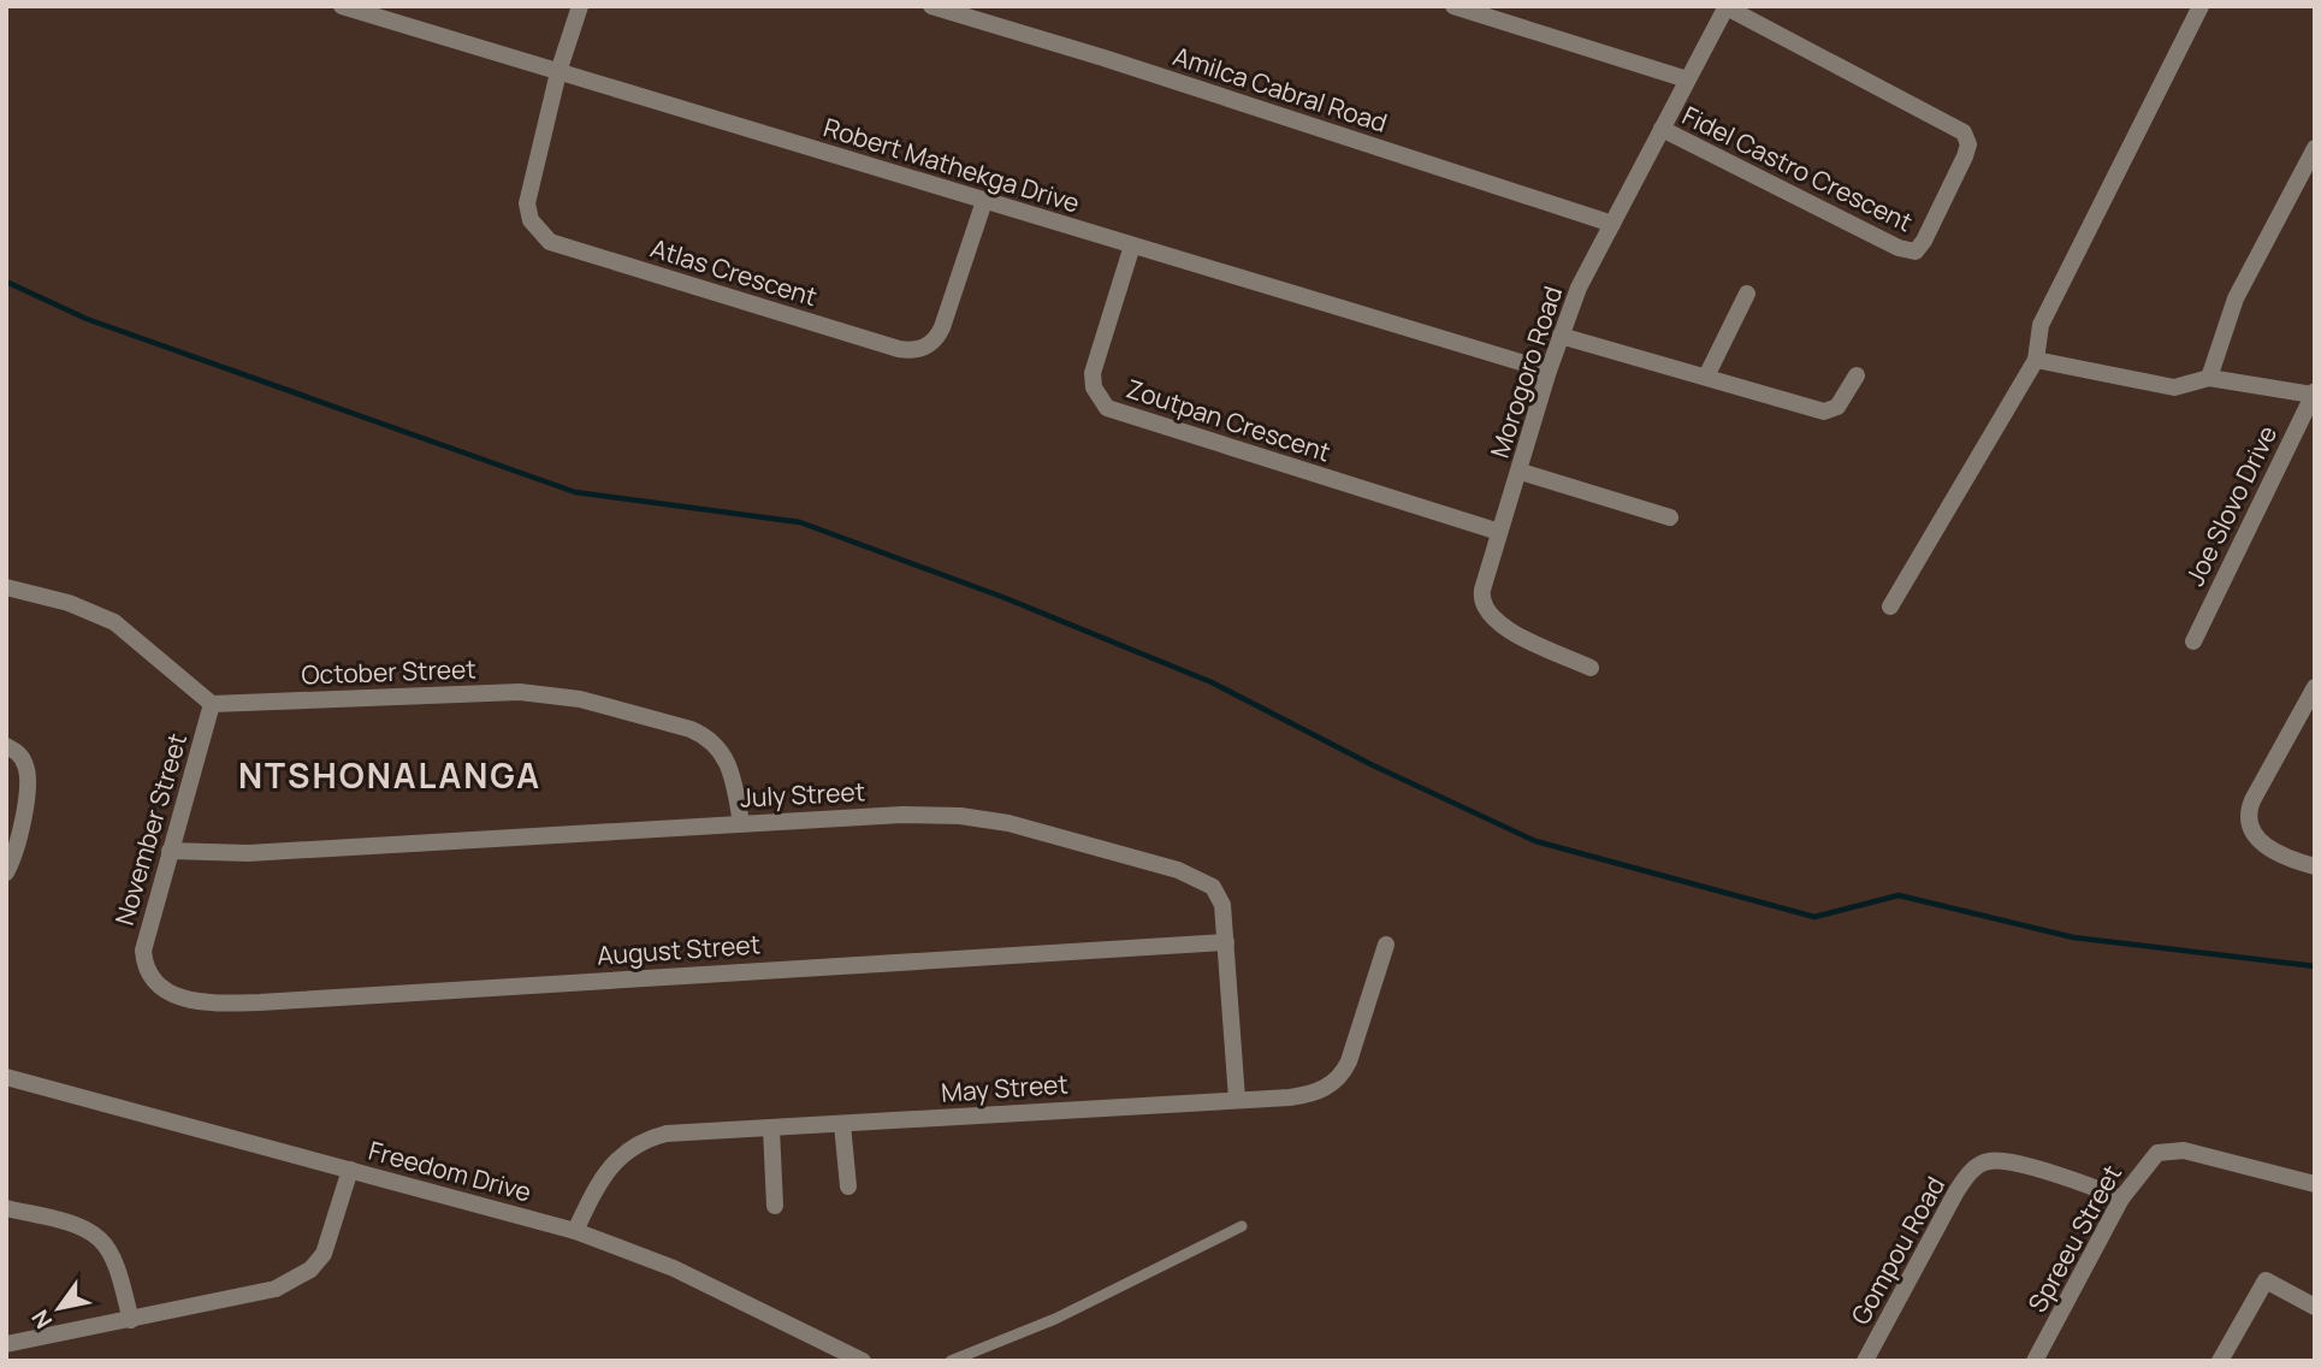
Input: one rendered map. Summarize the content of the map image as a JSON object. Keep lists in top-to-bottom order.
{
  "streets": {
    "street": [
      "Amilca Cabral Road",
      "Robert Mathekga Drive",
      "Fidel Castro Crescent",
      "Atlas Crescent",
      "Morogoro Road",
      "Zoutpan Crescent",
      "Joe Slovo Drive",
      "October Street",
      "July Street",
      "November Street",
      "August Street",
      "May Street",
      "Freedom Drive",
      "Spreeu Street",
      "Gompou Road"
    ]
  },
  "crossings": [
    ["Amilca Cabral Road", "Morogoro Road"],
    ["Robert Mathekga Drive", "Atlas Crescent"],
    ["Robert Mathekga Drive", "Morogoro Road"],
    ["Robert Mathekga Drive", "Zoutpan Crescent"],
    ["Fidel Castro Crescent", "Morogoro Road"],
    ["Morogoro Road", "Zoutpan Crescent"],
    ["October Street", "July Street"],
    ["October Street", "November Street"],
    ["July Street", "November Street"],
    ["July Street", "August Street"],
    ["July Street", "May Street"],
    ["November Street", "August Street"],
    ["May Street", "Freedom Drive"],
    ["Spreeu Street", "Gompou Road"]
  ],
  "districts": ["NTSHONALANGA"],
  "north": "bottom left"
}
